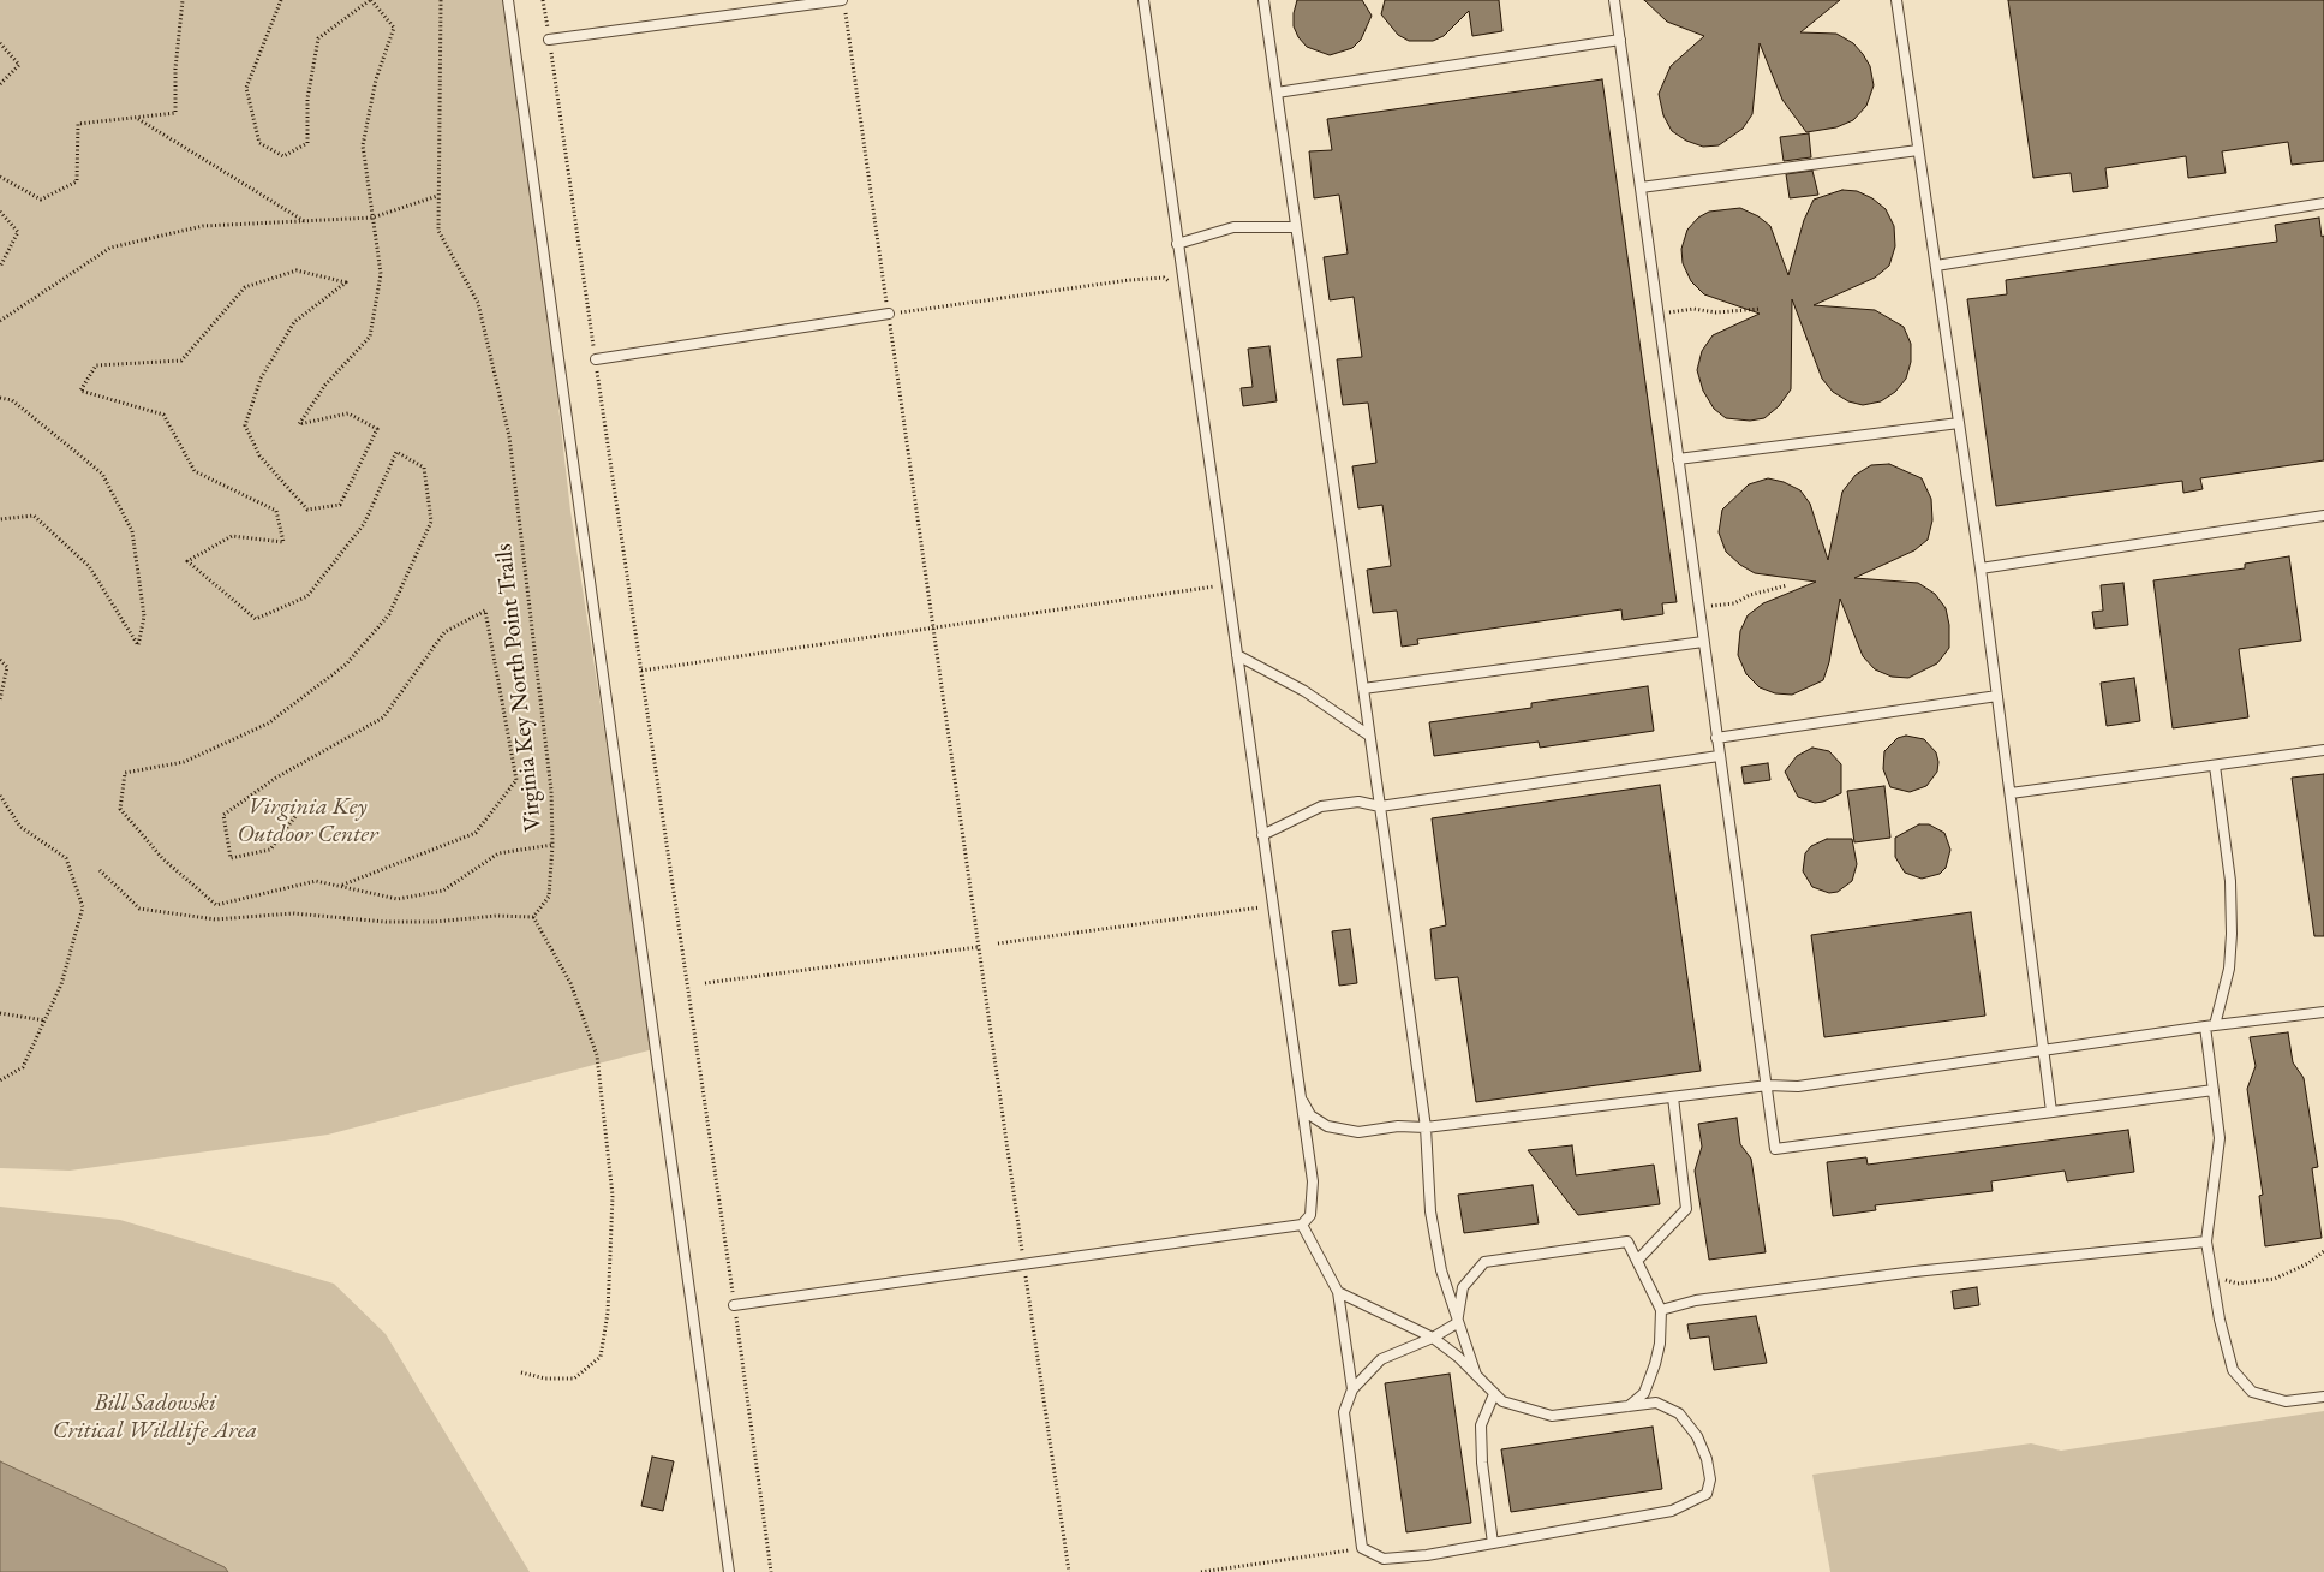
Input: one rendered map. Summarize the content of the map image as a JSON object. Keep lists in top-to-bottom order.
{
  "streets": {
    "path": ["Virginia Key North Point Trails"]
  },
  "parks": ["Virginia Key Outdoor Center", "Bill Sadowski Critical Wildlife Area"]
}
